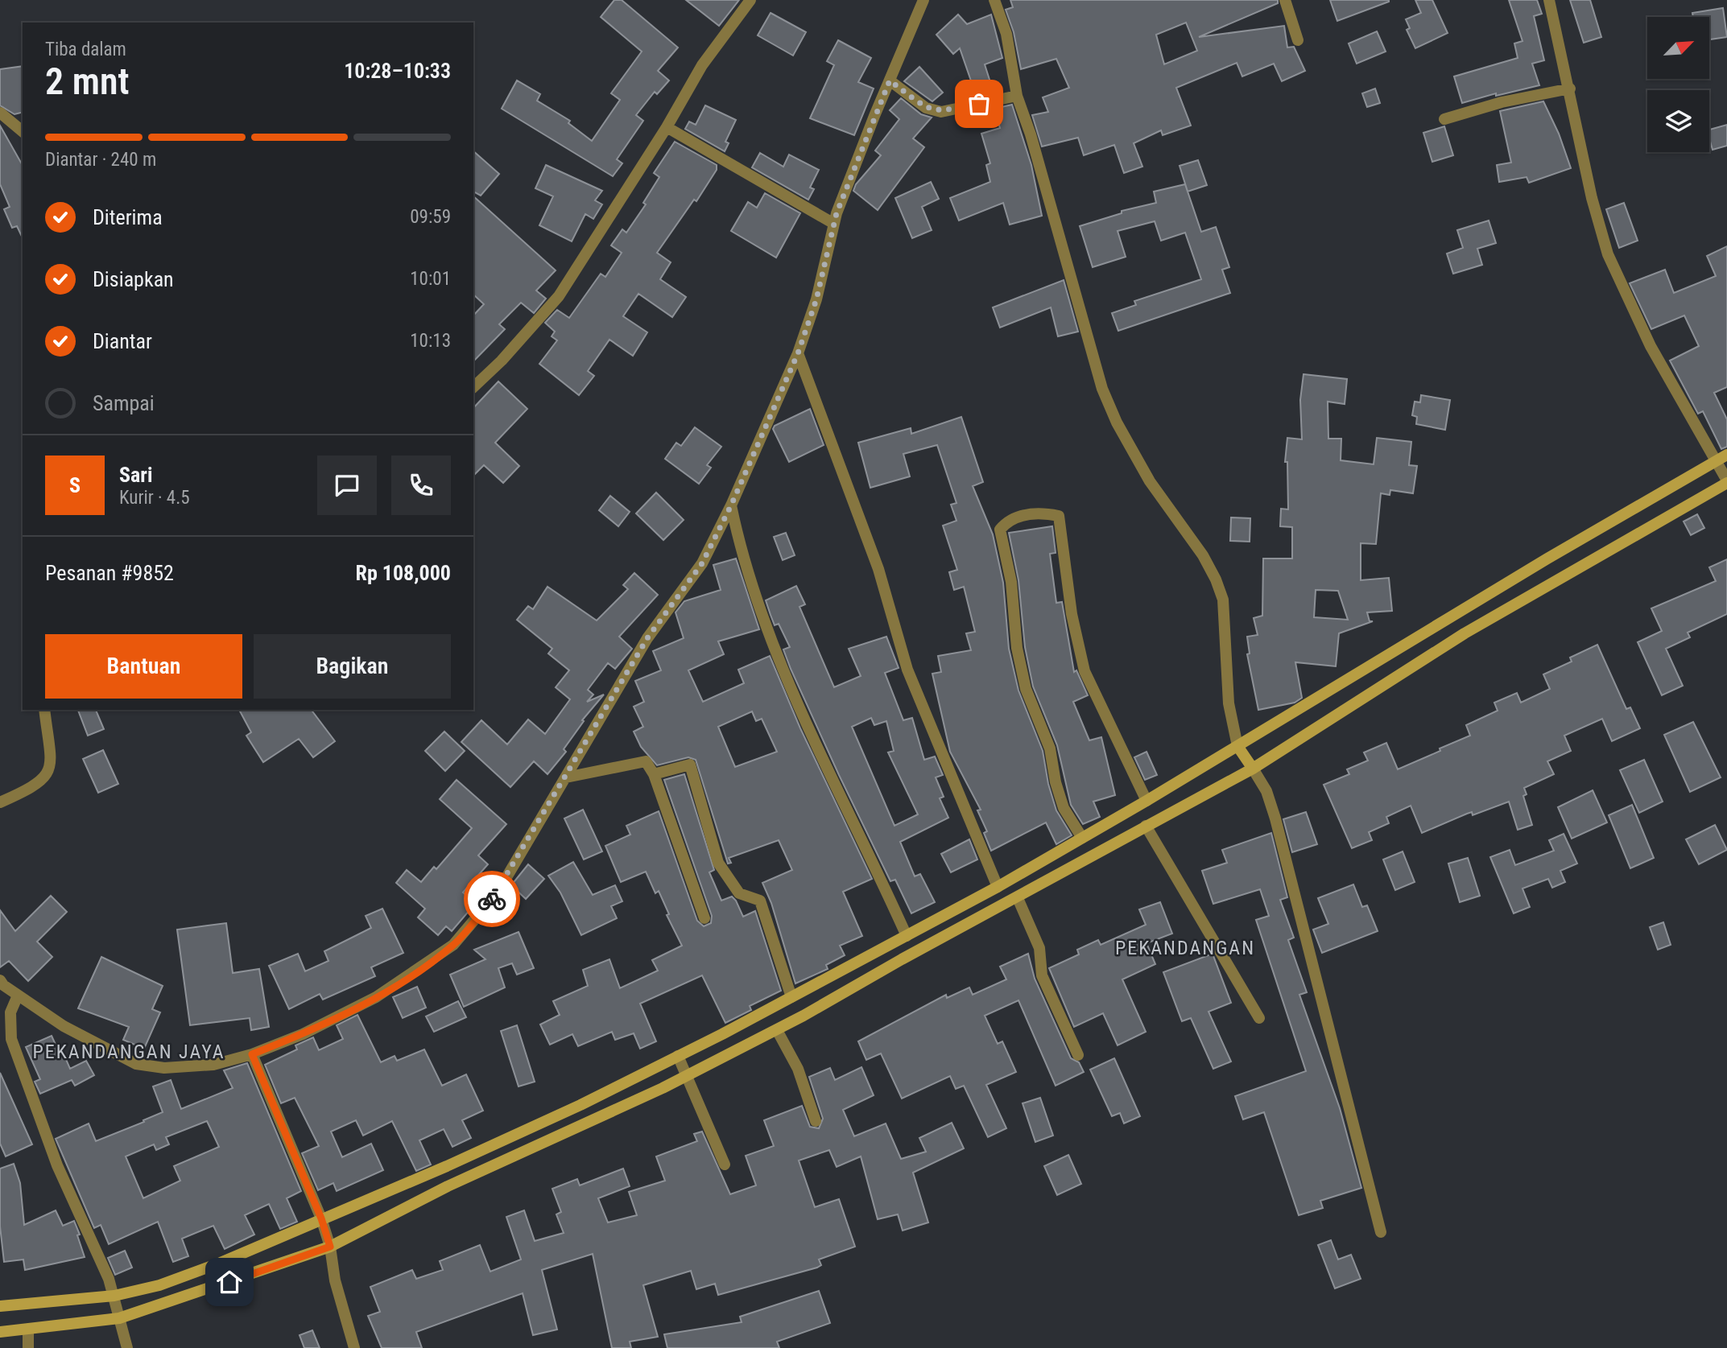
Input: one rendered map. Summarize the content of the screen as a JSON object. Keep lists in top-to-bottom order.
{
  "districts": ["PEKANDANGAN", "PEKANDANGAN JAYA"],
  "north": "top right",
  "page": {
    "heading": ["2 mnt", "Tiba dalam", "10:28–10:33"],
    "panel": [
      "Sari",
      "Kurir · 4.5",
      "Pesanan #9852",
      "Rp 108,000"
    ],
    "bar": "Diantar · 240 m",
    "list": [
      ["Diterima", "09:59"],
      ["Disiapkan", "10:01"],
      ["Diantar", "10:13"],
      "Sampai"
    ],
    "round": "S",
    "buttons": ["Bantuan", "Bagikan"]
  }
}
